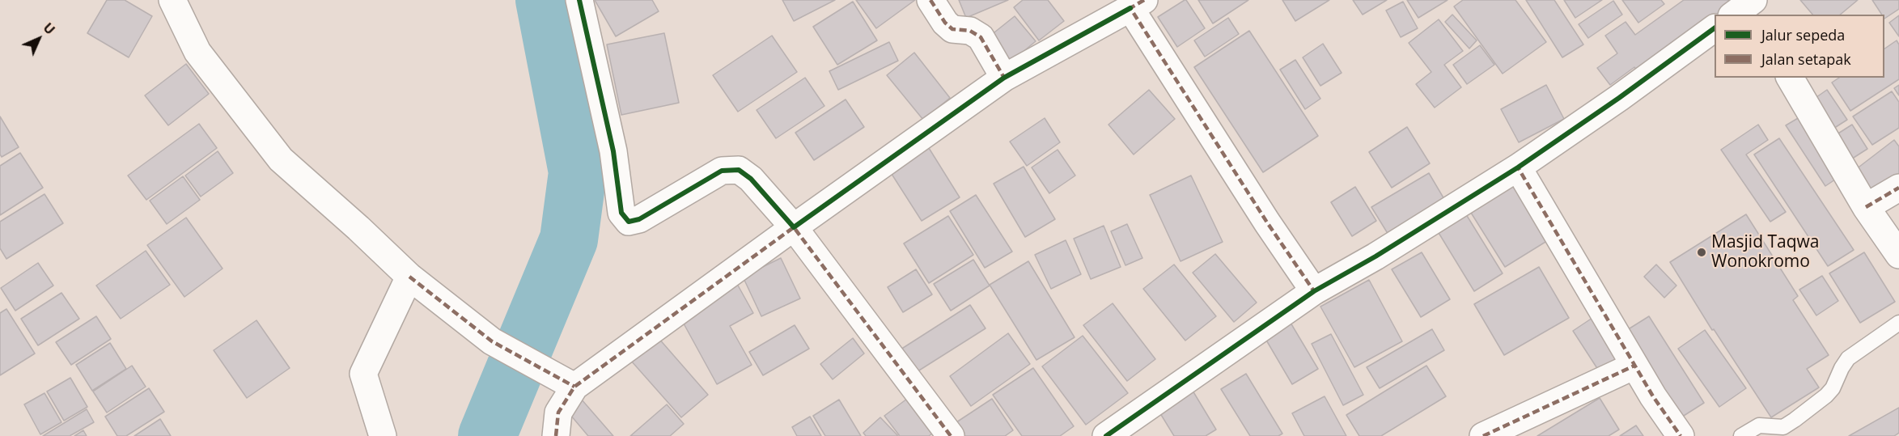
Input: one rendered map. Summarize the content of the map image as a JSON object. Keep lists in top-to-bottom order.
{
  "places": ["Masjid Taqwa Wonokromo"],
  "legend": ["Jalur sepeda", "Jalan setapak"],
  "north": "top right"
}
